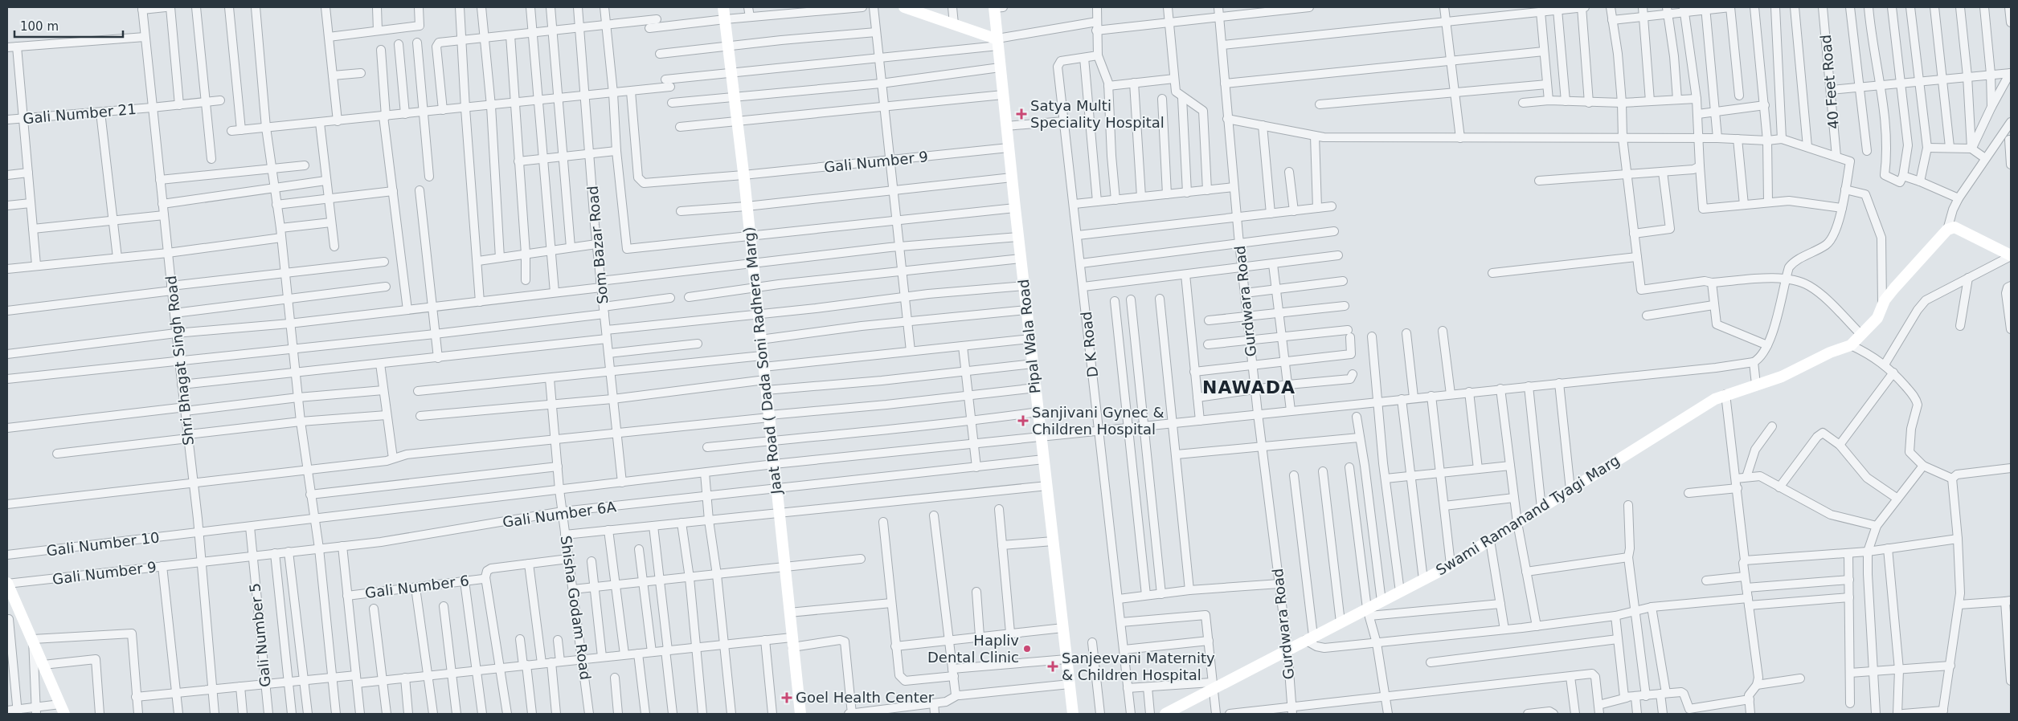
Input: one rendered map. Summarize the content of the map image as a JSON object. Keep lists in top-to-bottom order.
{
  "streets": {
    "street": [
      "40 Feet Road",
      "Gali Number 21",
      "Gali Number 9",
      "Som Bazar Road",
      "Gurdwara Road",
      "Pipal Wala Road",
      "D K Road",
      "Shri Bhagat Singh Road",
      "Jaat Road ( Dada Soni Radhera Marg)",
      "Gali Number 6A",
      "Swami Ramanand Tyagi Marg",
      "Gali Number 10",
      "Gali Number 6",
      "Shisha Godam Road",
      "Gali Number 5"
    ]
  },
  "crossings": [
    ["Gali Number 21", "Shri Bhagat Singh Road"],
    ["Gali Number 9", "Pipal Wala Road"],
    ["Gali Number 9", "Shri Bhagat Singh Road"],
    ["Gali Number 9", "Jaat Road ( Dada Soni Radhera Marg)"],
    ["Som Bazar Road", "Gali Number 10"],
    ["Gurdwara Road", "Swami Ramanand Tyagi Marg"],
    ["Gurdwara Road", "Gali Number 10"],
    ["Pipal Wala Road", "Gali Number 6A"],
    ["Pipal Wala Road", "Gali Number 10"],
    ["D K Road", "Gali Number 10"],
    ["Shri Bhagat Singh Road", "Gali Number 10"],
    ["Jaat Road ( Dada Soni Radhera Marg)", "Gali Number 6A"],
    ["Jaat Road ( Dada Soni Radhera Marg)", "Gali Number 10"],
    ["Gali Number 6A", "Shisha Godam Road"],
    ["Gali Number 10", "Shisha Godam Road"],
    ["Gali Number 10", "Gali Number 5"]
  ],
  "districts": ["NAWADA"],
  "places": {
    "health": [
      "Satya Multi Speciality Hospital",
      "Sanjivani Gynec & Children Hospital",
      "Sanjeevani Maternity & Children Hospital",
      "Goel Health Center"
    ],
    "other": ["Hapliv Dental Clinic"]
  },
  "scale_bar": "100 m"
}
